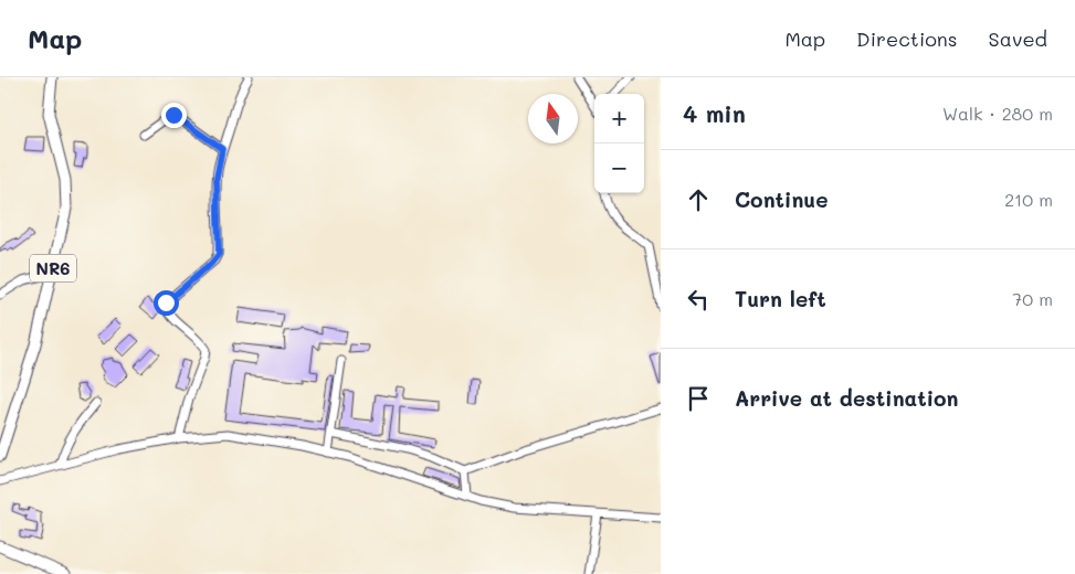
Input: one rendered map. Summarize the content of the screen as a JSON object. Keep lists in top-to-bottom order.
{
  "streets": {
    "main road": ["NR6"]
  },
  "north": "top",
  "page": {
    "header": "Map",
    "nav": ["Map", "Directions", "Saved"],
    "heading": ["4 min", "Walk · 280 m"],
    "map_buttons": ["+", "−"],
    "list": [
      ["Continue", "210 m"],
      ["Turn left", "70 m"],
      "Arrive at destination"
    ]
  }
}
